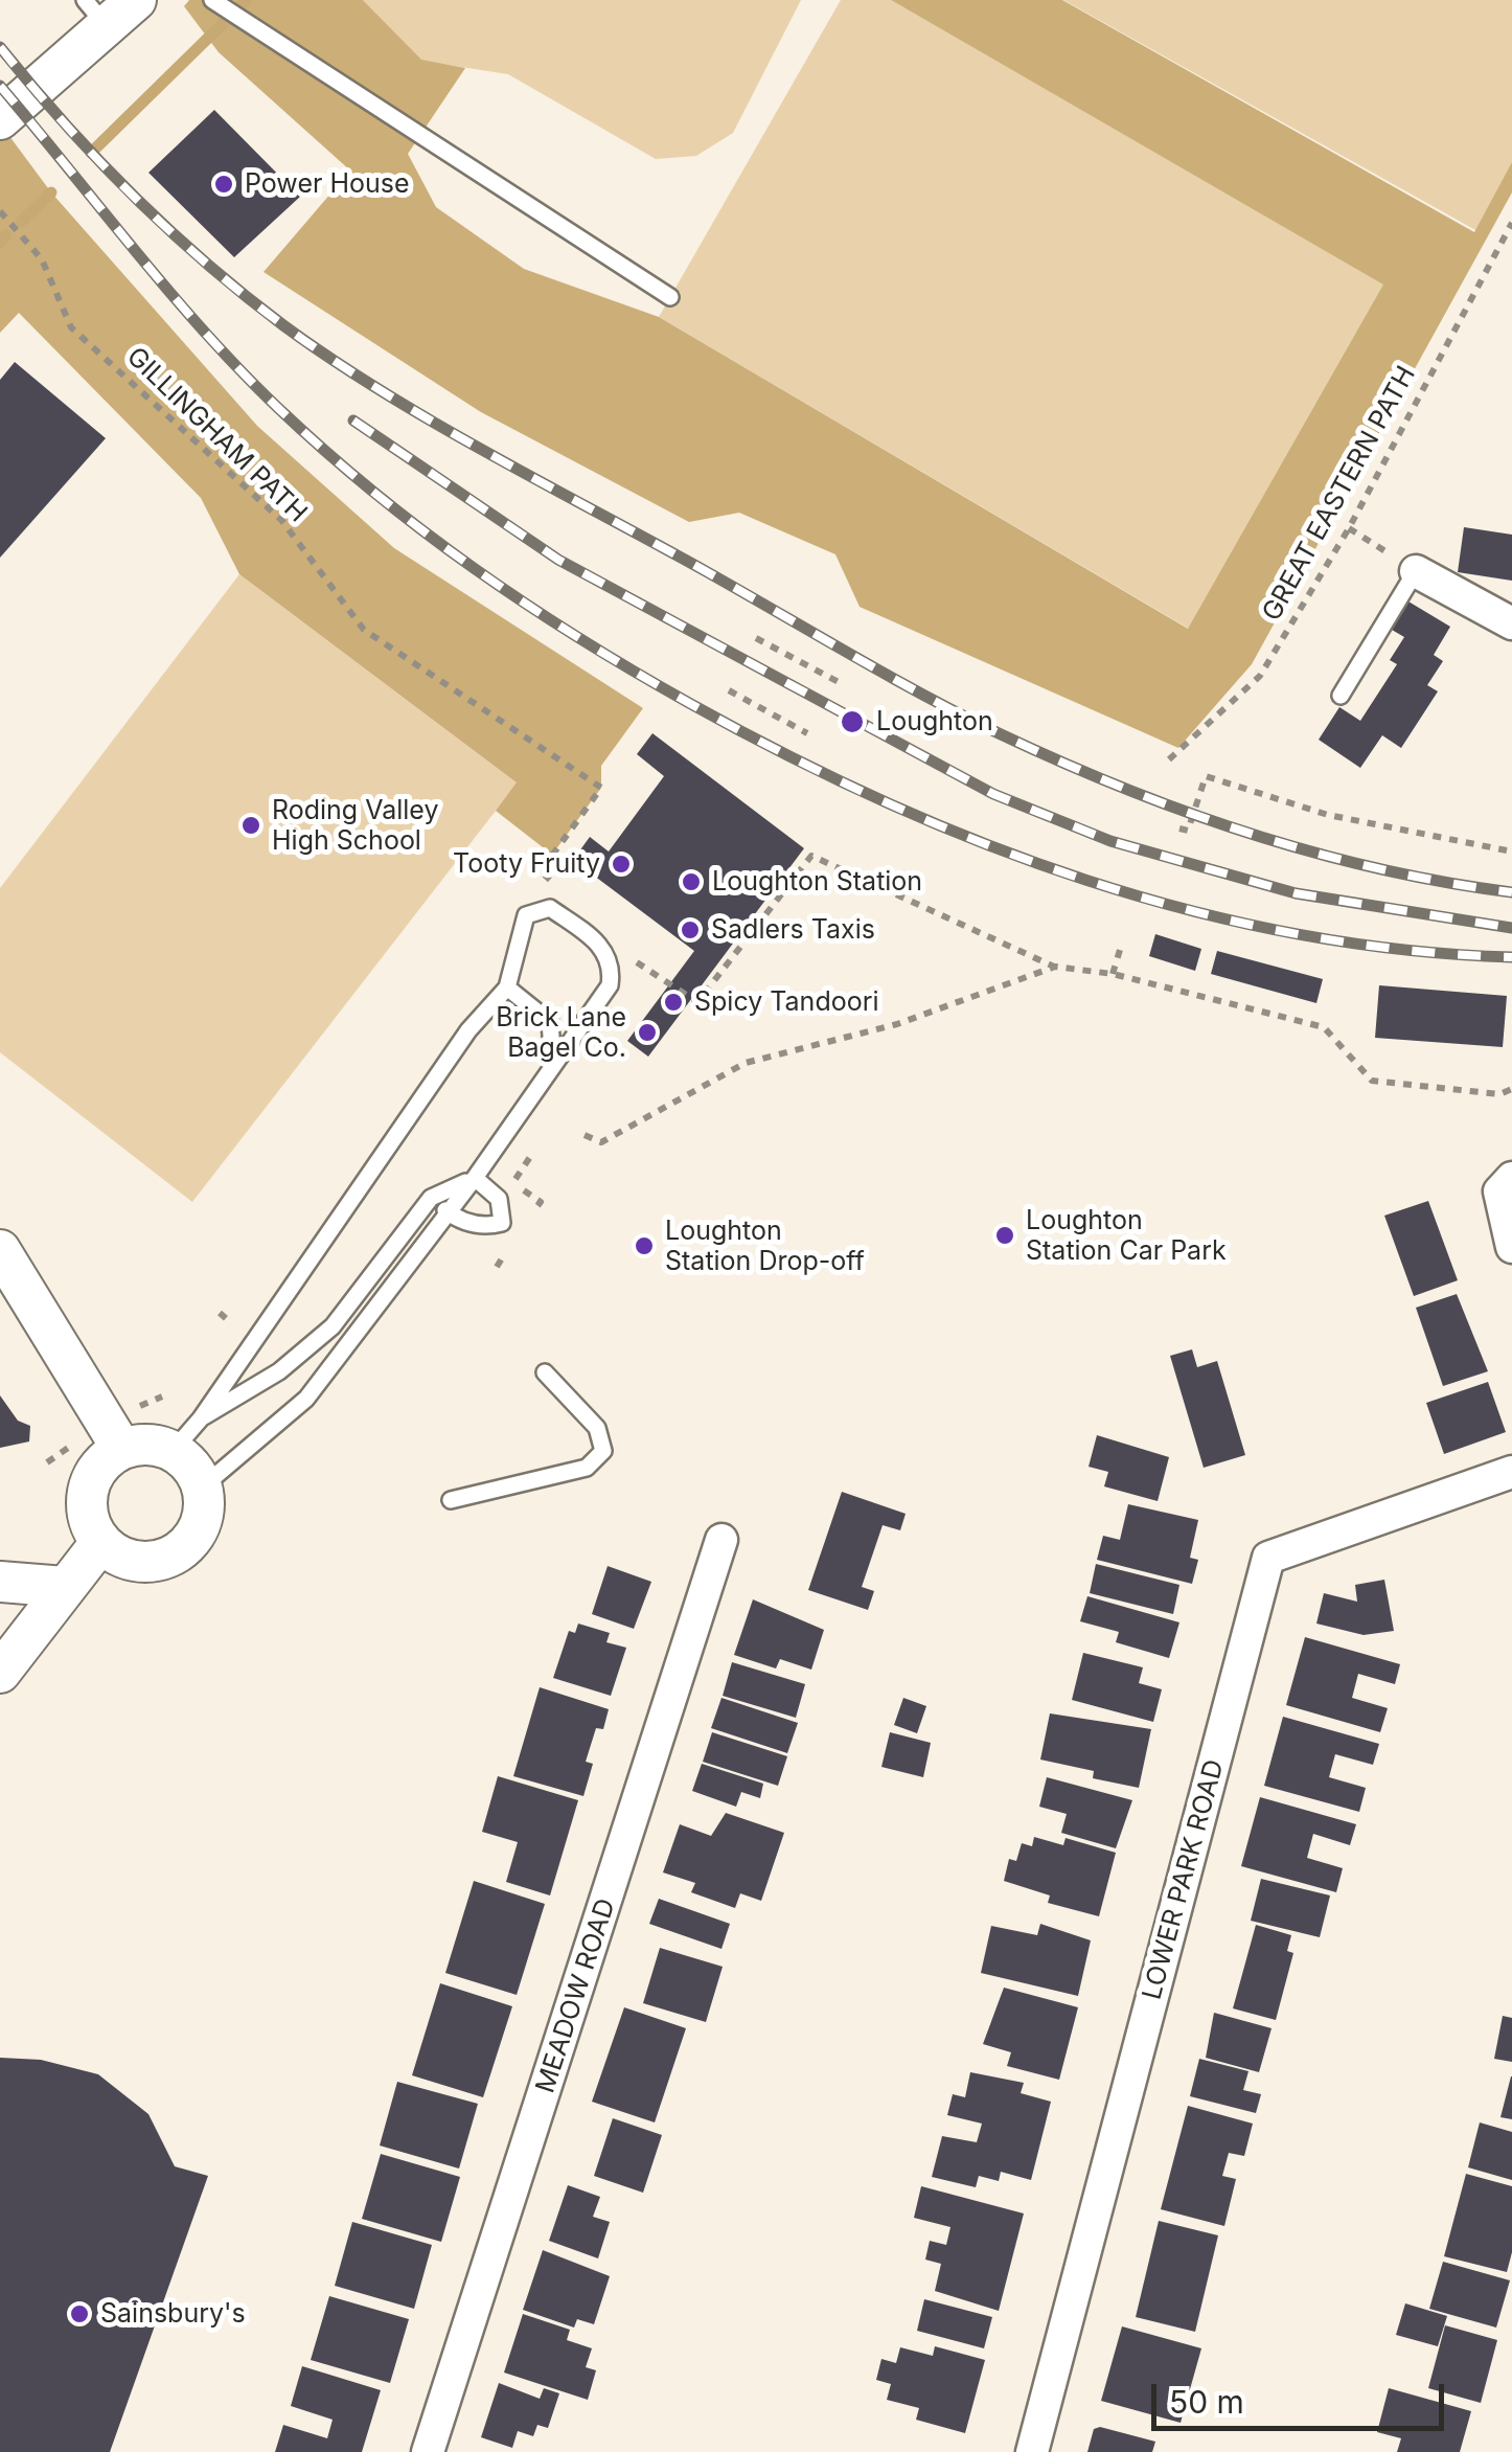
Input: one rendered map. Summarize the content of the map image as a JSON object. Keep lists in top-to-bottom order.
{
  "streets": {
    "street": ["LOWER PARK ROAD", "MEADOW ROAD"],
    "path": ["GILLINGHAM PATH", "GREAT EASTERN PATH"]
  },
  "places": [
    "Power House",
    "Loughton",
    "Roding Valley High School",
    "Tooty Fruity",
    "Loughton Station",
    "Sadlers Taxis",
    "Spicy Tandoori",
    "Brick Lane Bagel Co.",
    "Loughton Station Car Park",
    "Loughton Station Drop-off",
    "Sainsbury's"
  ],
  "scale_bar": "50 m"
}
